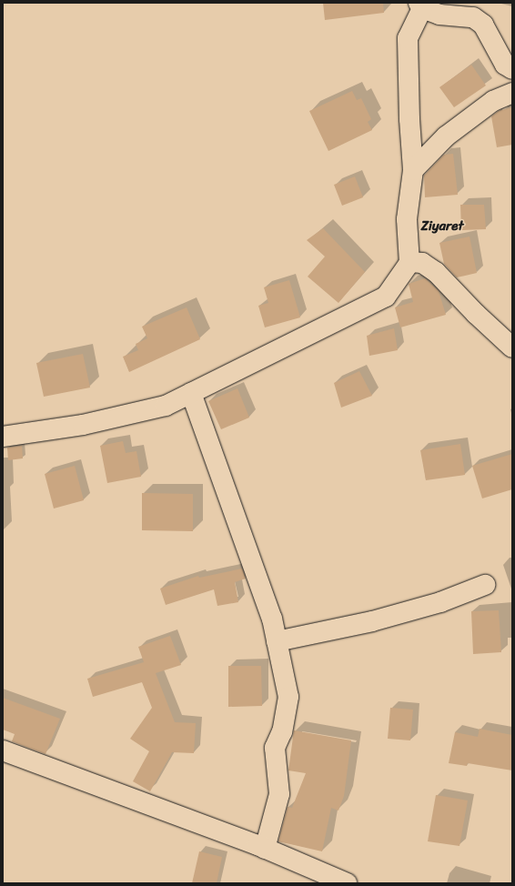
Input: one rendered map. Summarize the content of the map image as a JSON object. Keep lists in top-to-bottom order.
{
  "districts": ["Ziyaret"]
}
